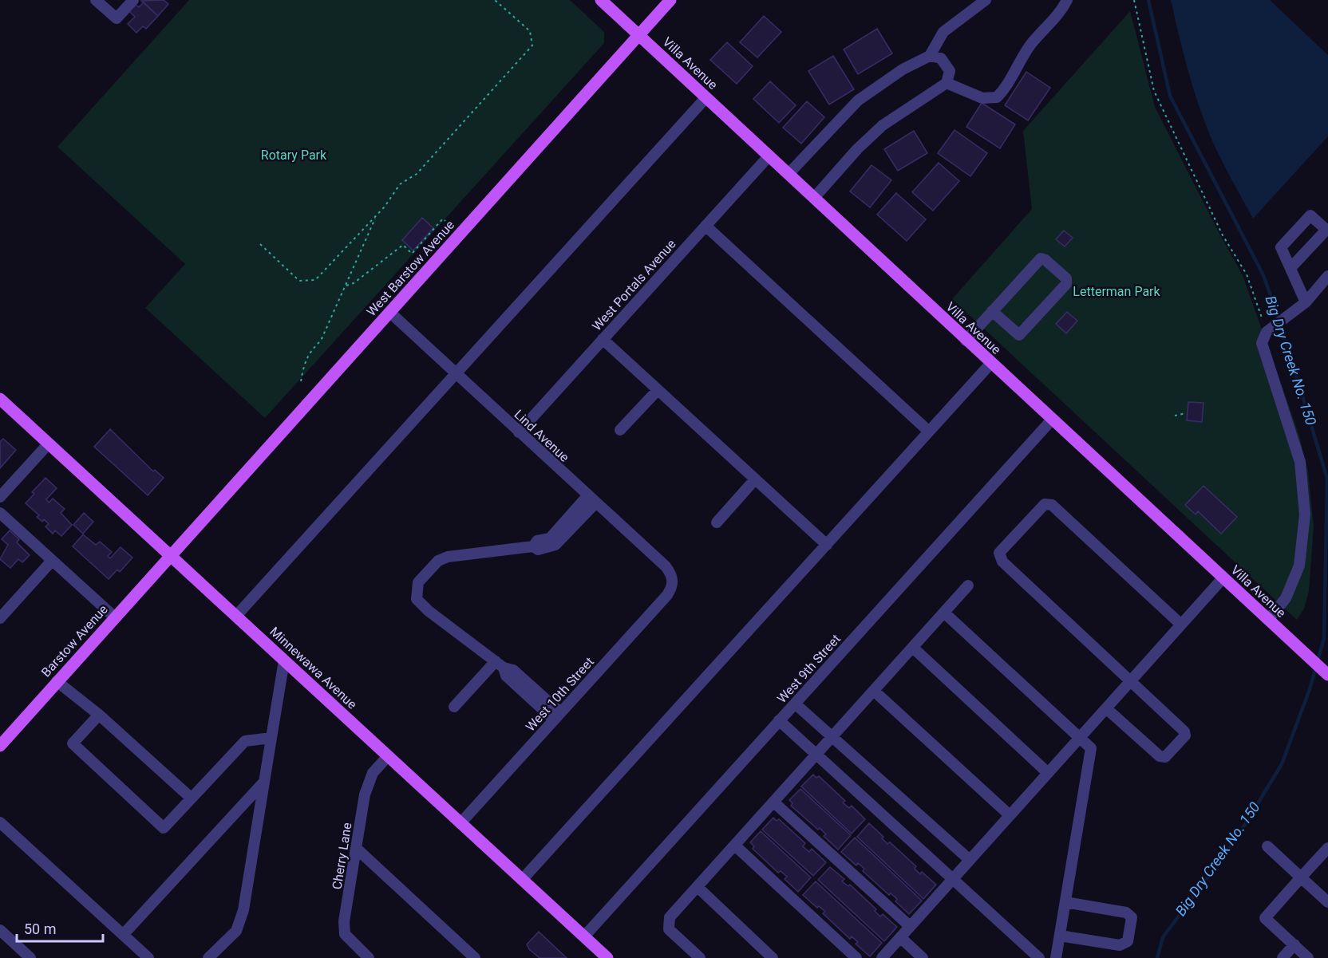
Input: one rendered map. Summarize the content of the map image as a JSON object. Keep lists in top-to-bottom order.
{
  "streets": {
    "main road": [
      "Villa Avenue",
      "West Barstow Avenue",
      "Barstow Avenue",
      "Minnewawa Avenue"
    ],
    "street": [
      "West Portals Avenue",
      "Lind Avenue",
      "West 9th Street",
      "West 10th Street",
      "Cherry Lane"
    ]
  },
  "crossings": [
    ["Villa Avenue", "West Barstow Avenue"],
    ["Villa Avenue", "West Portals Avenue"],
    ["Villa Avenue", "West 9th Street"],
    ["West Barstow Avenue", "Lind Avenue"],
    ["West Barstow Avenue", "Barstow Avenue"],
    ["West Barstow Avenue", "Minnewawa Avenue"],
    ["West Portals Avenue", "Lind Avenue"],
    ["Lind Avenue", "West 10th Street"],
    ["Barstow Avenue", "Minnewawa Avenue"],
    ["Minnewawa Avenue", "West 9th Street"],
    ["Minnewawa Avenue", "West 10th Street"],
    ["Minnewawa Avenue", "Cherry Lane"]
  ],
  "water": ["Big Dry Creek No. 150"],
  "parks": ["Rotary Park", "Letterman Park"],
  "scale_bar": "50 m"
}
